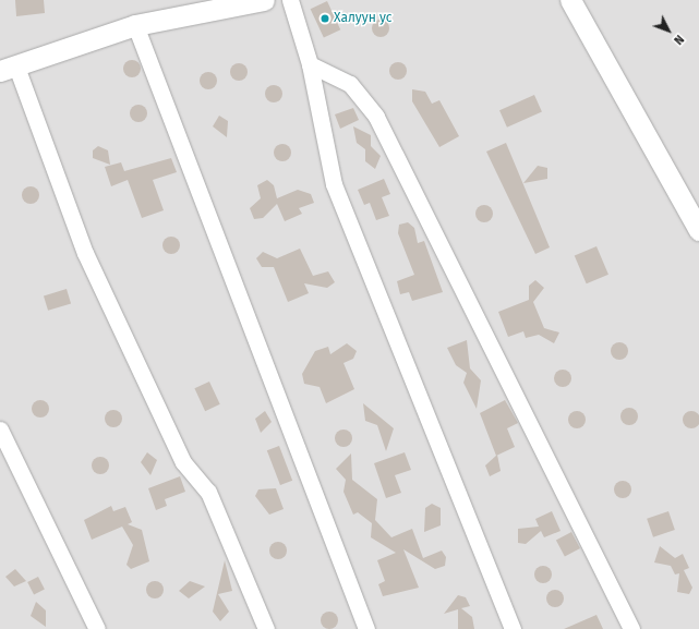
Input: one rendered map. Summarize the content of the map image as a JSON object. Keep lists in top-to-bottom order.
{
  "places": ["Халуун ус"],
  "north": "bottom right"
}
